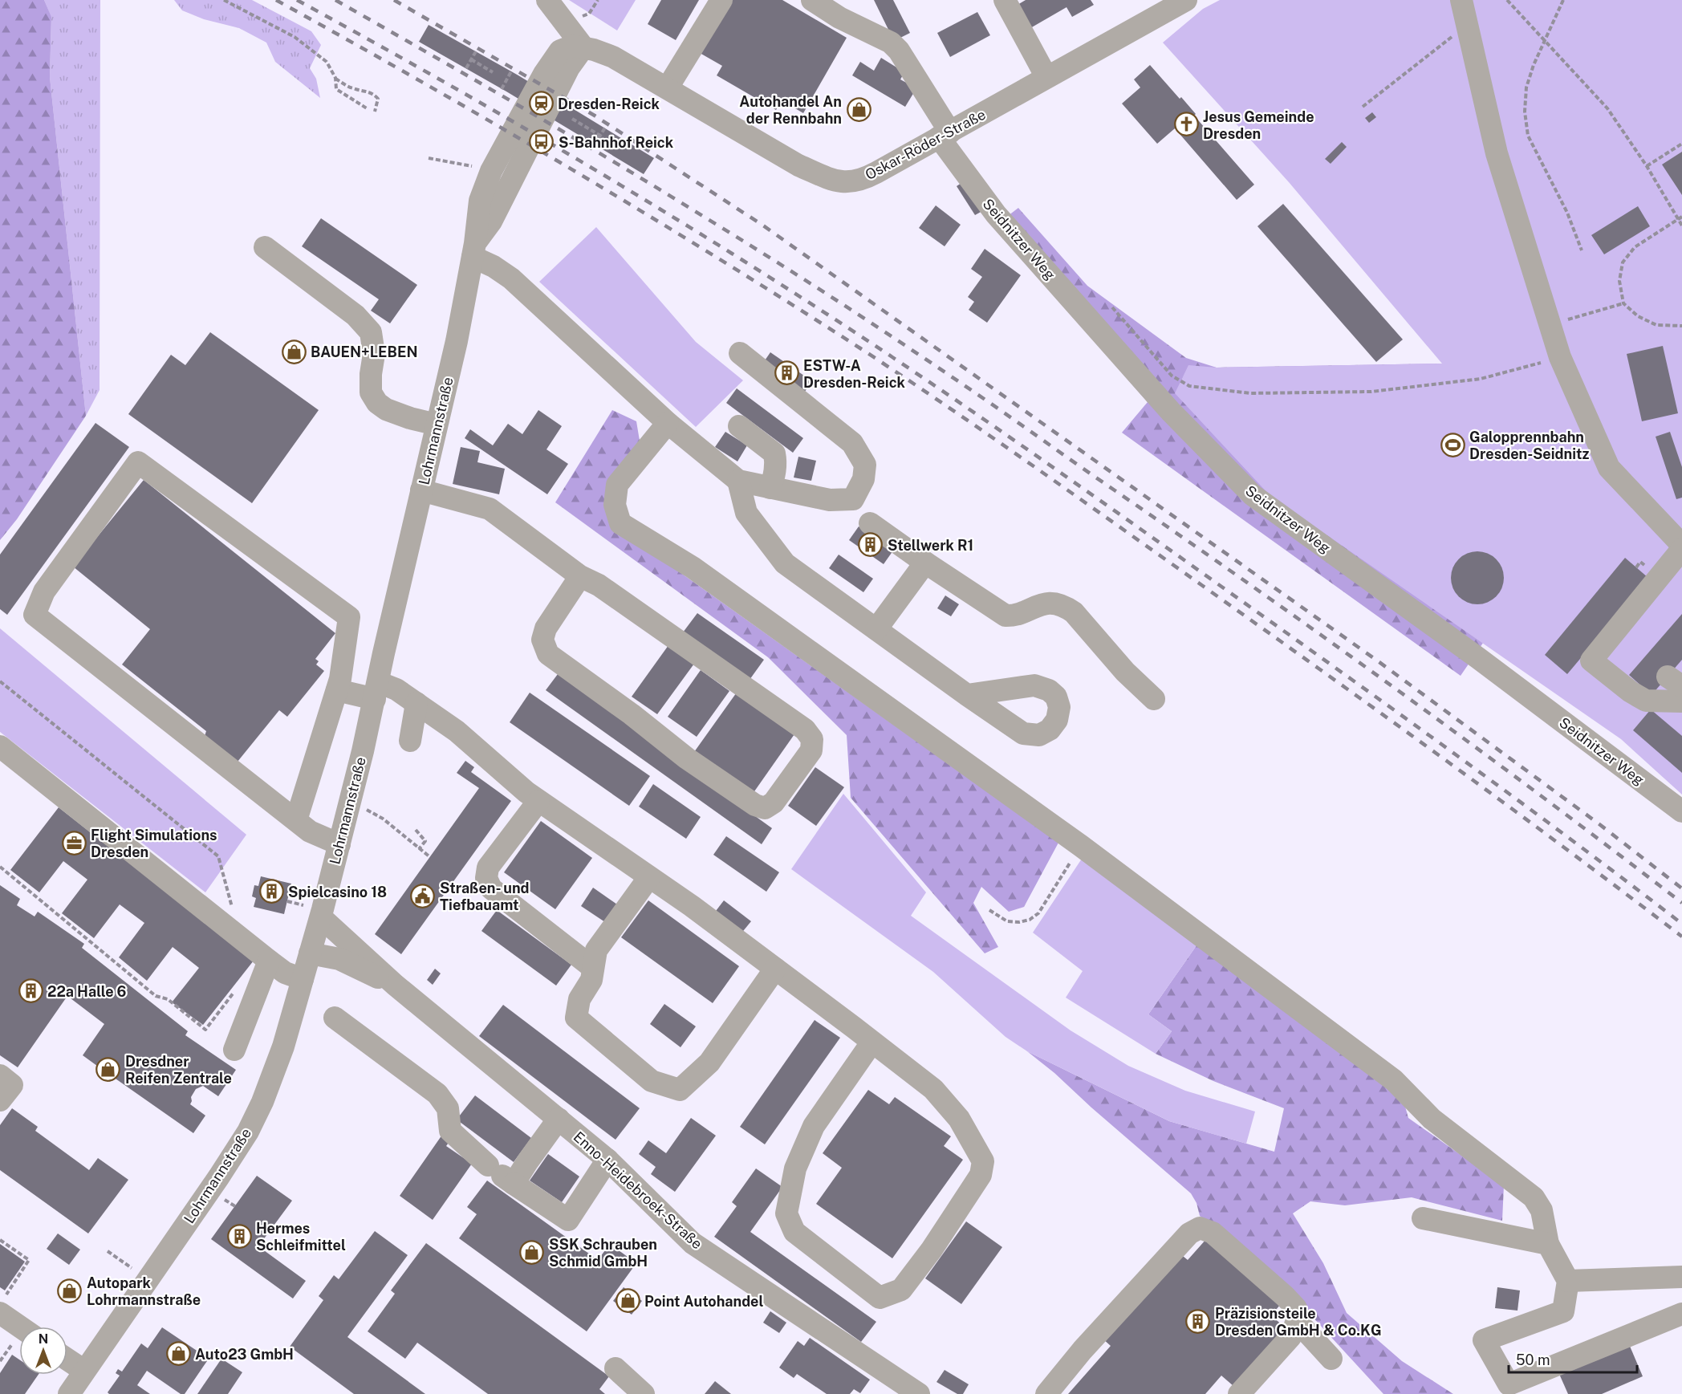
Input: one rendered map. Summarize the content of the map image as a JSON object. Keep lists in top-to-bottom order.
{
  "streets": {
    "street": [
      "Oskar-Röder-Straße",
      "Seidnitzer Weg",
      "Lohrmannstraße",
      "Enno-Heidebroek-Straße"
    ]
  },
  "crossings": [
    ["Oskar-Röder-Straße", "Seidnitzer Weg"],
    ["Oskar-Röder-Straße", "Lohrmannstraße"],
    ["Lohrmannstraße", "Enno-Heidebroek-Straße"]
  ],
  "places": {
    "station": ["Dresden-Reick"],
    "shop": [
      "Autohandel An der Rennbahn",
      "BAUEN+LEBEN",
      "Dresdner Reifen Zentrale",
      "SSK Schrauben Schmid GmbH",
      "Autopark Lohrmannstraße",
      "Point Autohandel",
      "Auto23 GmbH"
    ],
    "church": ["Jesus Gemeinde Dresden"],
    "bus stop": ["S-Bahnhof Reick"],
    "building": [
      "ESTW-A Dresden-Reick",
      "Stellwerk R1",
      "Spielcasino 18",
      "22a Halle 6",
      "Hermes Schleifmittel",
      "Präzisionsteile Dresden GmbH & Co.KG"
    ],
    "sports": ["Galopprennbahn Dresden-Seidnitz"],
    "office": ["Flight Simulations Dresden"],
    "public building": ["Straßen- und Tiefbauamt"]
  },
  "scale_bar": "50 m",
  "north": "top"
}
